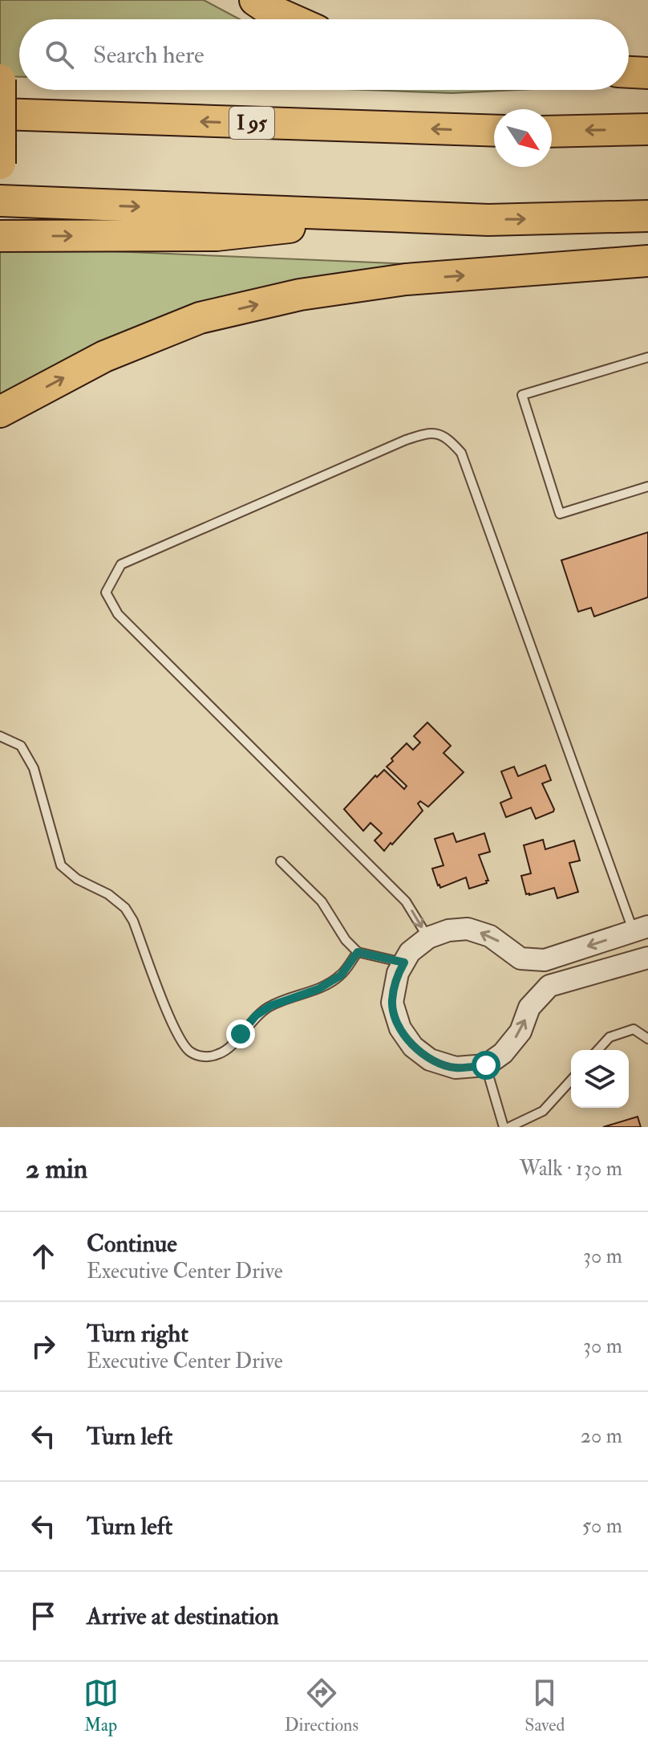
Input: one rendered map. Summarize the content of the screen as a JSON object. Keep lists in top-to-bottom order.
{
  "streets": {
    "highway": ["I 95"]
  },
  "north": "bottom right",
  "page": {
    "search": "Search here",
    "heading": ["2 min", "Walk · 130 m"],
    "list": [
      ["Continue", "Executive Center Drive", "30 m"],
      ["Turn right", "Executive Center Drive", "30 m"],
      ["Turn left", "20 m"],
      ["Turn left", "50 m"],
      "Arrive at destination"
    ],
    "nav": ["Map", "Directions", "Saved"]
  }
}
